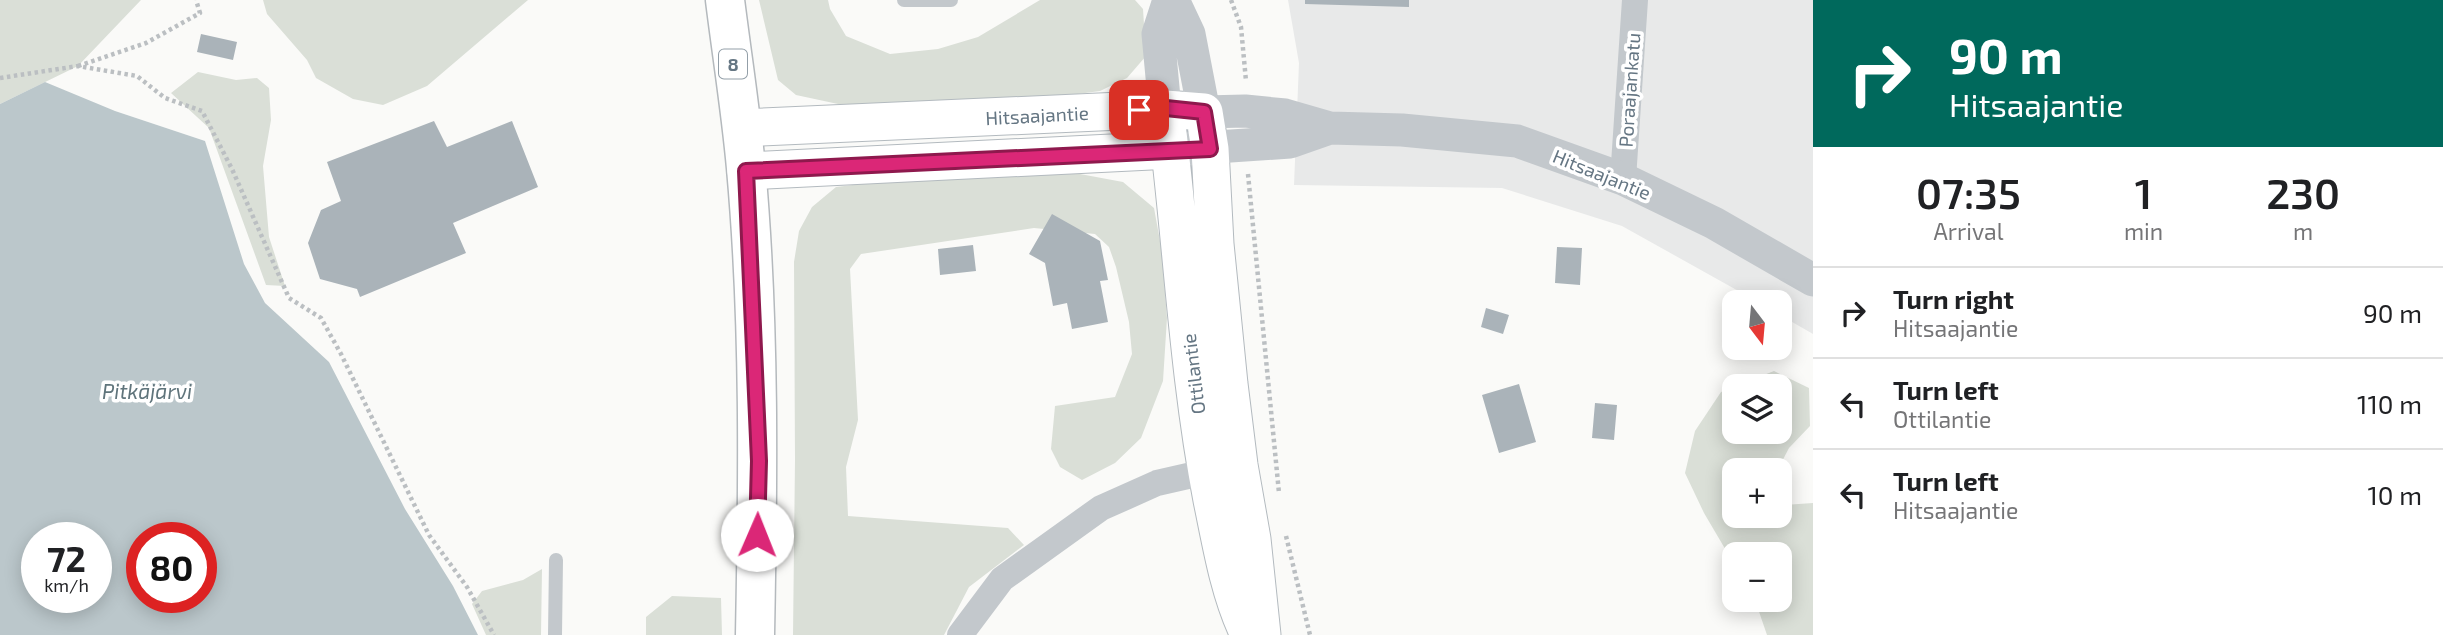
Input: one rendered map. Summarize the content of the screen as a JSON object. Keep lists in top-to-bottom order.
{
  "streets": {
    "highway": ["8"],
    "main road": ["Hitsaajantie", "Ottilantie"],
    "street": ["Poraajankatu"]
  },
  "crossings": [
    ["8", "Hitsaajantie"],
    ["Poraajankatu", "Hitsaajantie"],
    ["Hitsaajantie", "Ottilantie"]
  ],
  "water": ["Pitkäjärvi"],
  "north": "bottom",
  "page": {
    "turn": ["90 m", "Hitsaajantie"],
    "eta": [
      "07:35",
      "Arrival",
      "1",
      "min",
      "230",
      "m"
    ],
    "list": [
      {
        "name": "Turn right",
        "note": "Hitsaajantie",
        "value": "90 m"
      },
      {
        "name": "Turn left",
        "note": "Ottilantie",
        "value": "110 m"
      },
      {
        "name": "Turn left",
        "note": "Hitsaajantie",
        "value": "10 m"
      }
    ],
    "map_buttons": ["+", "−"],
    "speed": "72 km/h",
    "limit": "80"
  }
}
